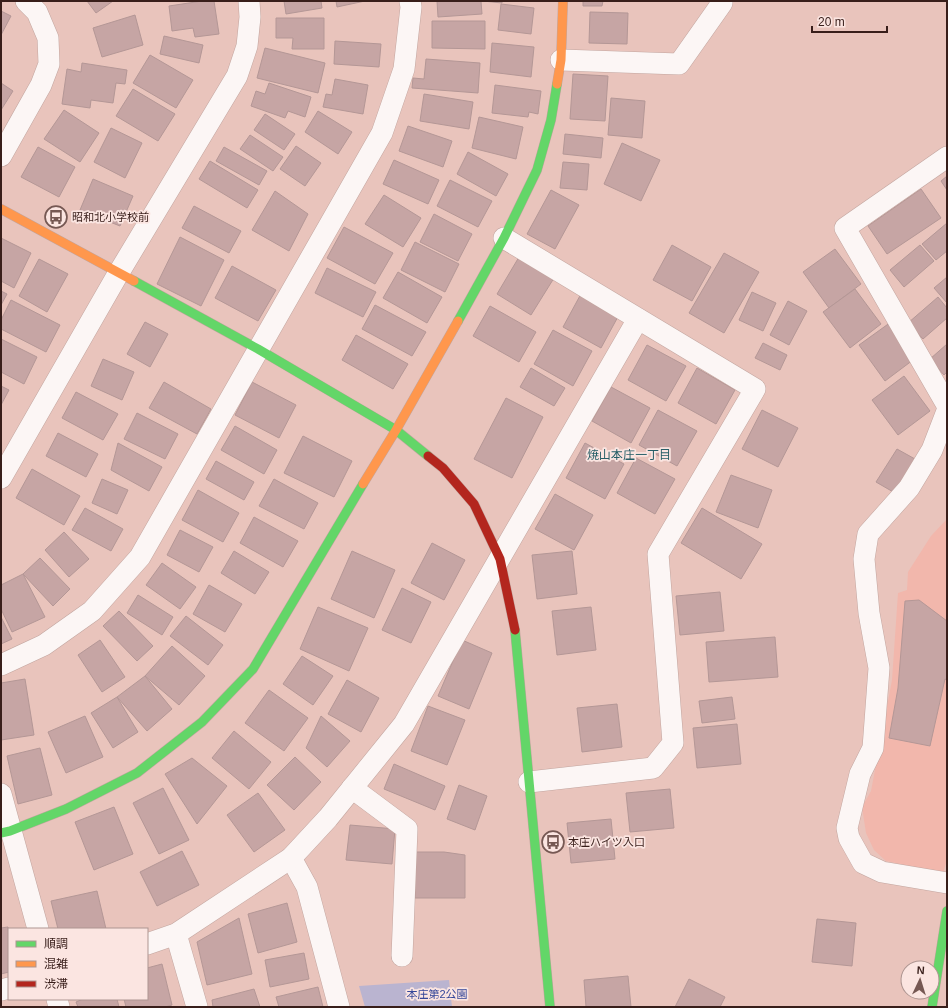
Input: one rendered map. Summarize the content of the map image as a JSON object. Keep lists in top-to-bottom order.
{
  "districts": ["焼山本庄一丁目"],
  "parks": ["本庄第2公園"],
  "places": {
    "bus stop": ["昭和北小学校前", "本庄ハイツ入口"]
  },
  "legend": ["順調", "混雑", "渋滞"],
  "scale_bar": "20 m",
  "north": "top"
}
